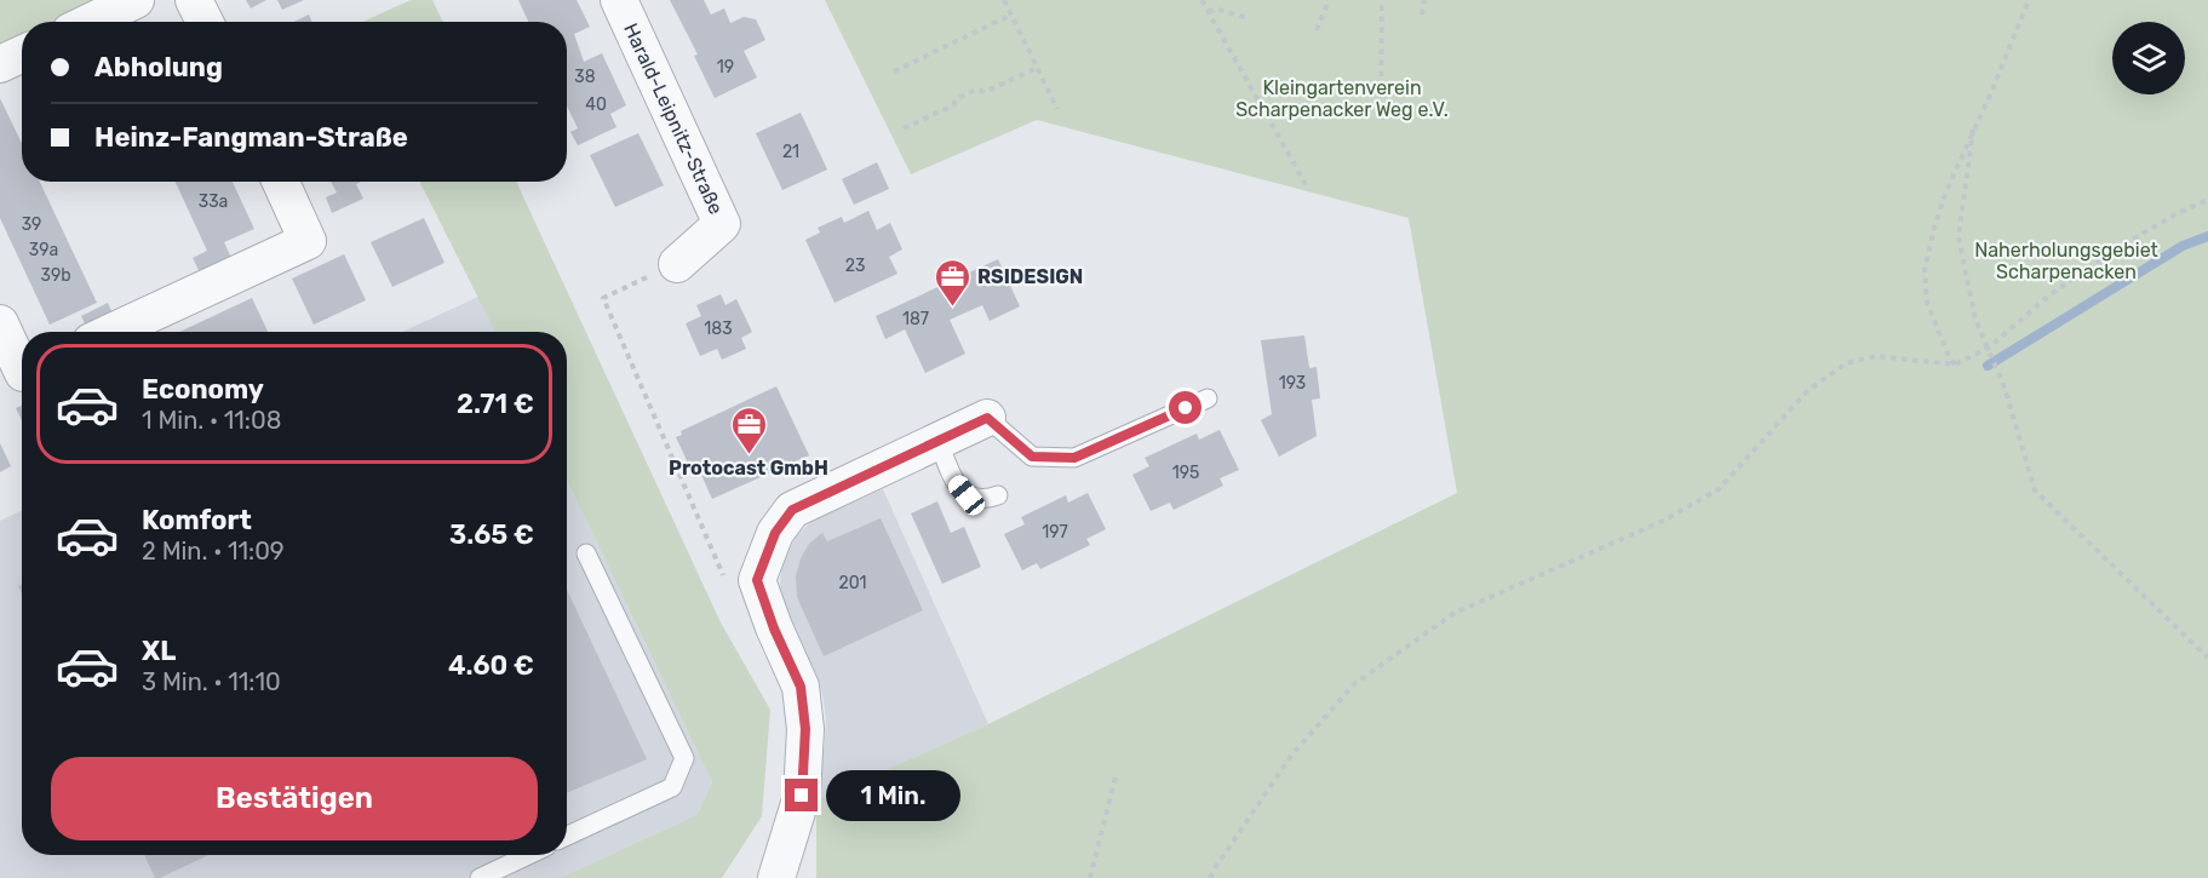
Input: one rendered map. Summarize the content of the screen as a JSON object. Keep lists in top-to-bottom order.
{
  "streets": {
    "street": ["Harald-Leipnitz-Straße"]
  },
  "parks": ["Kleingartenverein Scharpenacker Weg e.V.", "Naherholungsgebiet Scharpenacken"],
  "places": {
    "office": ["RSIDESIGN", "Protocast GmbH"]
  },
  "house_numbers": [
    "19",
    "38",
    "40",
    "21",
    "33a",
    "39",
    "39a",
    "23",
    "39b",
    "187",
    "183",
    "193",
    "195",
    "197",
    "201"
  ],
  "page": {
    "banner": ["Abholung", "Heinz-Fangman-Straße"],
    "list": [
      {
        "name": "Economy",
        "note": "1 Min. · 11:08",
        "value": "2.71 €"
      },
      {
        "name": "Komfort",
        "note": "2 Min. · 11:09",
        "value": "3.65 €"
      },
      {
        "name": "XL",
        "note": "3 Min. · 11:10",
        "value": "4.60 €"
      }
    ],
    "buttons": "Bestätigen",
    "bubble": "1 Min."
  }
}
